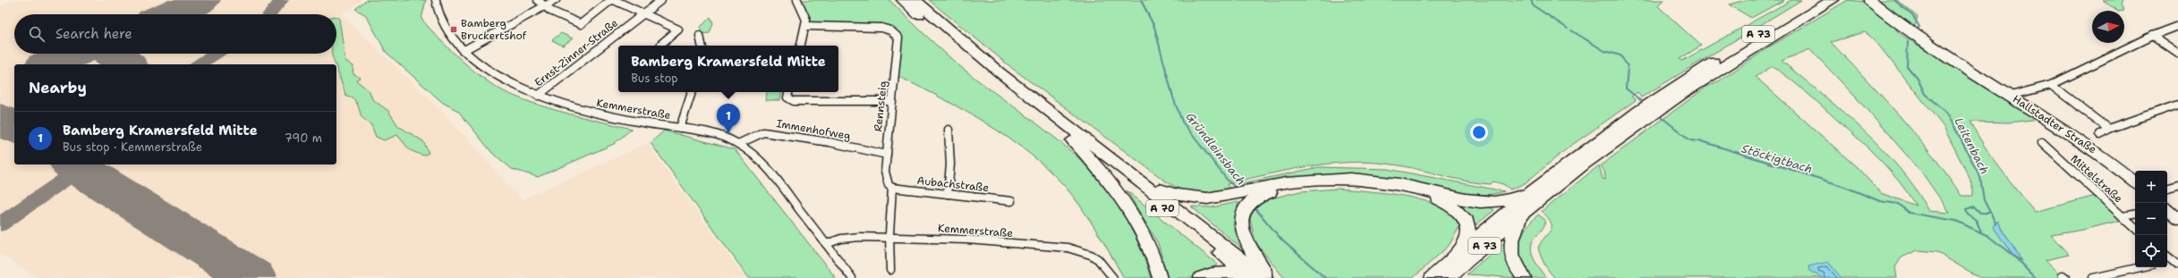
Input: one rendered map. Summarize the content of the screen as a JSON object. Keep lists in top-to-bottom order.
{
  "streets": {
    "highway": ["A 73", "A 70"],
    "street": [
      "Ernst-Zinner-Straße",
      "Rennsteig",
      "Kemmerstraße",
      "Hallstadter Straße",
      "Immenhofweg",
      "Mittelstraße",
      "Aubachstraße"
    ]
  },
  "crossings": [
    ["Ernst-Zinner-Straße", "Kemmerstraße"],
    ["Rennsteig", "Immenhofweg"],
    ["Rennsteig", "Aubachstraße"],
    ["Kemmerstraße", "Immenhofweg"]
  ],
  "water": ["Leitenbach", "Gründleinsbach", "Stöckigtbach"],
  "places": {
    "transit": ["Bamberg Bruckertshof"]
  },
  "north": "right",
  "page": {
    "search": "Search here",
    "popup": ["Bamberg Kramersfeld Mitte", "Bus stop"],
    "heading": "Nearby",
    "pins": "1",
    "list": [
      {
        "mark": "1",
        "name": "Bamberg Kramersfeld Mitte",
        "note": "Bus stop · Kemmerstraße",
        "value": "790 m"
      }
    ],
    "map_buttons": ["+", "−"]
  }
}
